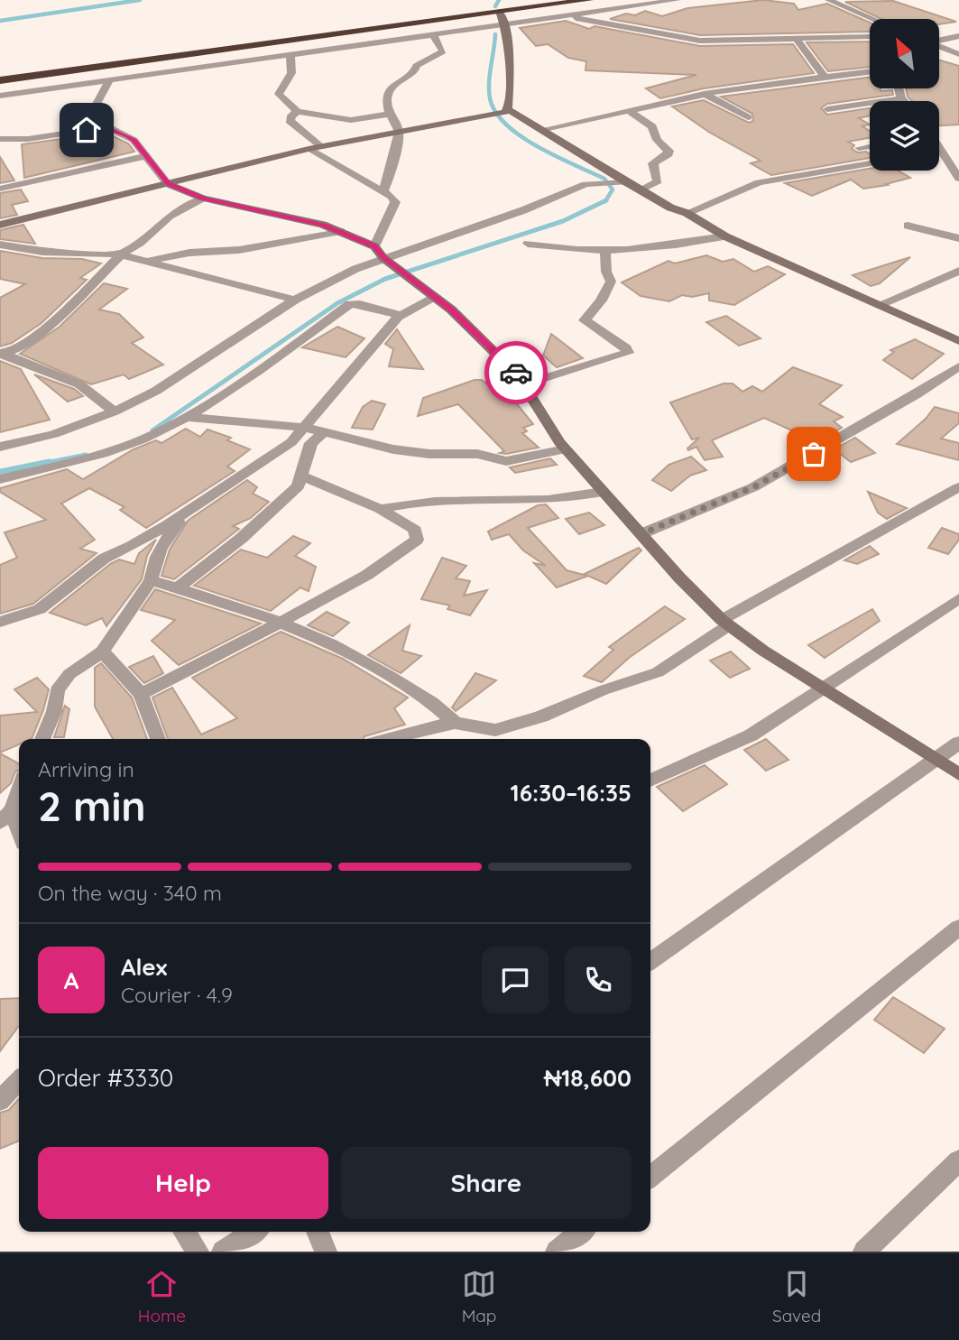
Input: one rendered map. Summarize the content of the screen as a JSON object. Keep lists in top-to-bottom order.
{
  "north": "top left",
  "page": {
    "heading": ["2 min", "Arriving in", "16:30–16:35"],
    "panel": [
      "Alex",
      "Courier · 4.9",
      "Order #3330",
      "₦18,600"
    ],
    "bar": "On the way · 340 m",
    "round": "A",
    "buttons": ["Help", "Share"],
    "tabs": ["Home", "Map", "Saved"]
  }
}
